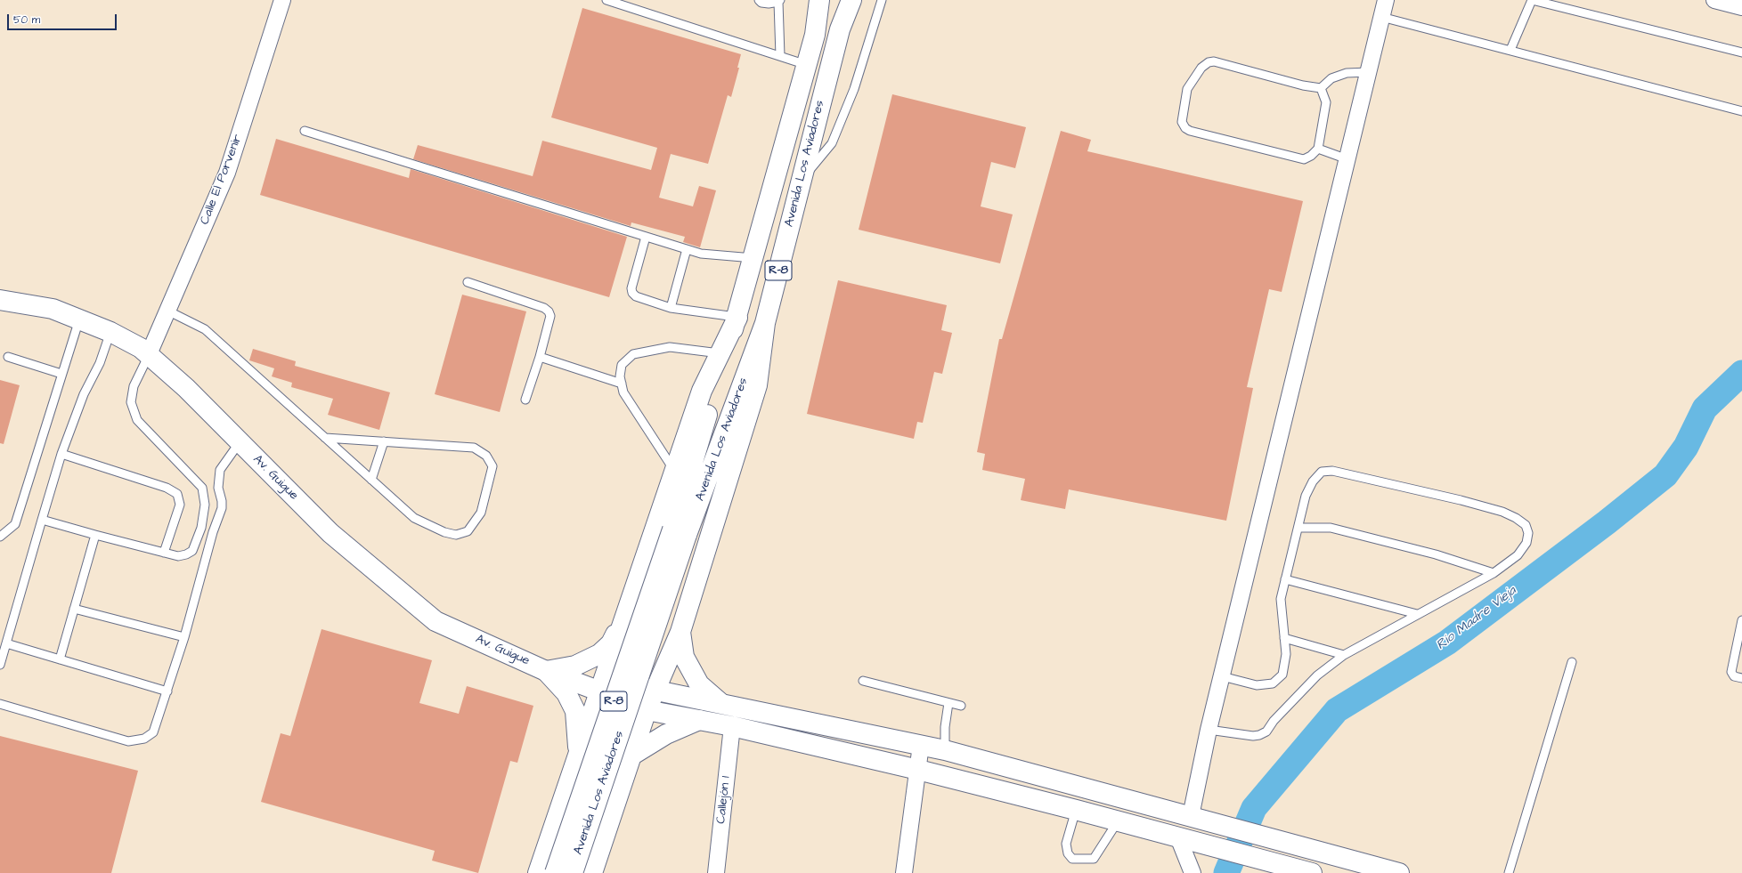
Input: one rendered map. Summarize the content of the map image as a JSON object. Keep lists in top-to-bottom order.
{
  "streets": {
    "main road": ["Avenida Los Aviadores", "R-8", "Av. Guigue"],
    "street": ["Calle El Porvenir", "Callejón 1"]
  },
  "crossings": [
    ["Avenida Los Aviadores", "R-8"],
    ["Calle El Porvenir", "Av. Guigue"],
    ["R-8", "Av. Guigue"]
  ],
  "water": ["Río Madre Vieja"],
  "scale_bar": "50 m"
}
